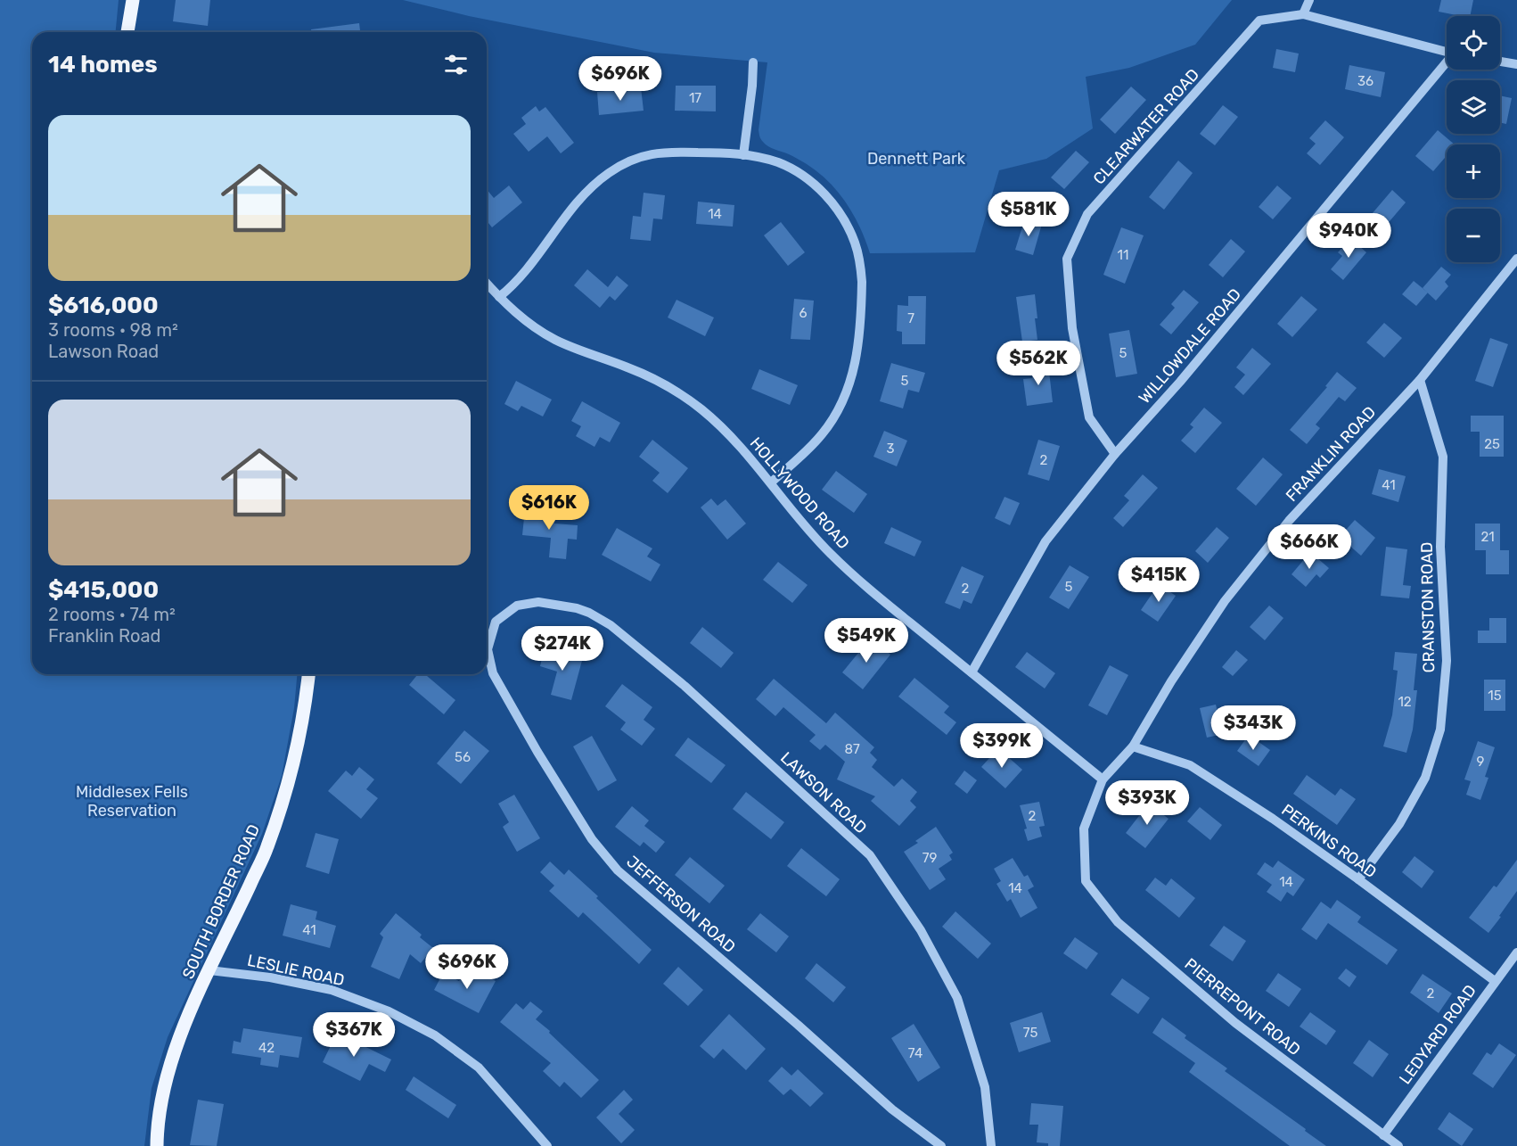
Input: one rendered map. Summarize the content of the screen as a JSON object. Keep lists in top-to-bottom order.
{
  "streets": {
    "main road": ["SOUTH BORDER ROAD"],
    "street": [
      "CLEARWATER ROAD",
      "WILLOWDALE ROAD",
      "FRANKLIN ROAD",
      "HOLLYWOOD ROAD",
      "CRANSTON ROAD",
      "LAWSON ROAD",
      "PERKINS ROAD",
      "JEFFERSON ROAD",
      "LESLIE ROAD",
      "PIERREPONT ROAD",
      "LEDYARD ROAD"
    ]
  },
  "crossings": [
    ["CLEARWATER ROAD", "WILLOWDALE ROAD"],
    ["WILLOWDALE ROAD", "HOLLYWOOD ROAD"],
    ["FRANKLIN ROAD", "HOLLYWOOD ROAD"],
    ["FRANKLIN ROAD", "CRANSTON ROAD"],
    ["FRANKLIN ROAD", "PERKINS ROAD"],
    ["FRANKLIN ROAD", "PIERREPONT ROAD"],
    ["CRANSTON ROAD", "PERKINS ROAD"],
    ["LAWSON ROAD", "JEFFERSON ROAD"],
    ["PERKINS ROAD", "LEDYARD ROAD"],
    ["SOUTH BORDER ROAD", "LESLIE ROAD"],
    ["PIERREPONT ROAD", "LEDYARD ROAD"]
  ],
  "parks": ["Dennett Park", "Middlesex Fells Reservation"],
  "house_numbers": [
    "36",
    "17",
    "14",
    "11",
    "6",
    "7",
    "5",
    "5",
    "25",
    "3",
    "2",
    "41",
    "21",
    "5",
    "2",
    "15",
    "12",
    "87",
    "56",
    "9",
    "2",
    "79",
    "14",
    "14",
    "41",
    "2",
    "75",
    "42",
    "74"
  ],
  "page": {
    "map_buttons": ["+", "−"],
    "heading": "14 homes",
    "price": [
      "$696K",
      "$581K",
      "$940K",
      "$562K",
      "$616K",
      "$666K",
      "$415K",
      "$549K",
      "$274K",
      "$343K",
      "$399K",
      "$393K",
      "$696K",
      "$367K"
    ],
    "list": [
      {
        "name": "$616,000",
        "note": "3 rooms · 98 m² · Lawson Road"
      },
      {
        "name": "$415,000",
        "note": "2 rooms · 74 m² · Franklin Road"
      }
    ]
  }
}
